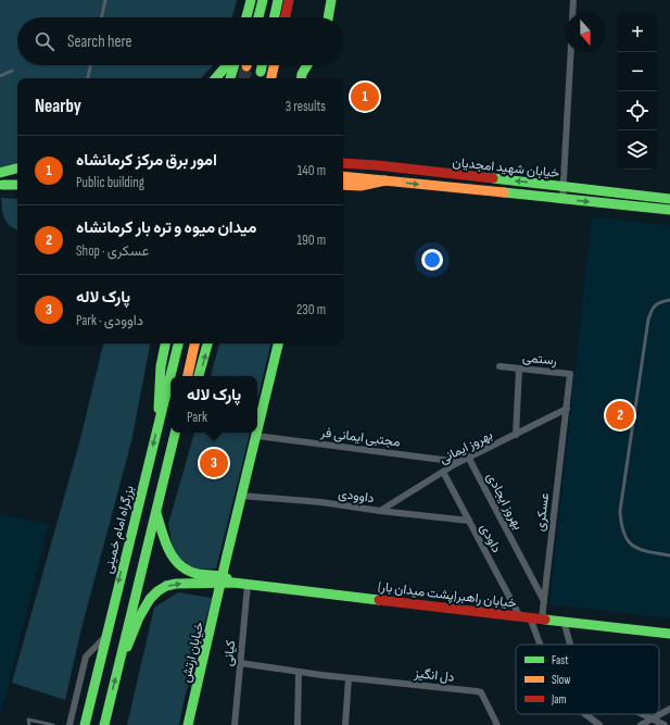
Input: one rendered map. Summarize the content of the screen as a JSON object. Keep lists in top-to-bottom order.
{
  "streets": {
    "main road": [
      "خیابان شهید امجدیان",
      "بزرگراه امام خمینی",
      "خیابان راهبر(پشت میدان بار)",
      "خیابان ارتش"
    ],
    "street": [
      "رستمی",
      "مجتبی ایمانی فر",
      "بهروز ایمانی",
      "داوودی",
      "بهروز ایجادی",
      "عسکری",
      "داودی",
      "کیانی",
      "دل انگیز"
    ]
  },
  "crossings": [
    ["رستمی", "بهروز ایمانی"],
    ["رستمی", "عسکری"],
    ["مجتبی ایمانی فر", "بهروز ایمانی"],
    ["مجتبی ایمانی فر", "خیابان ارتش"],
    ["بهروز ایمانی", "داوودی"],
    ["بهروز ایمانی", "بهروز ایجادی"],
    ["بهروز ایمانی", "عسکری"],
    ["بهروز ایمانی", "داودی"],
    ["داوودی", "داودی"],
    ["داوودی", "خیابان ارتش"],
    ["بهروز ایجادی", "عسکری"],
    ["عسکری", "خیابان راهبر(پشت میدان بار)"],
    ["داودی", "خیابان راهبر(پشت میدان بار)"],
    ["خیابان راهبر(پشت میدان بار)", "خیابان ارتش"],
    ["خیابان راهبر(پشت میدان بار)", "کیانی"],
    ["کیانی", "دل انگیز"]
  ],
  "legend": ["Fast", "Slow", "Jam"],
  "north": "bottom",
  "page": {
    "map_buttons": ["+", "−"],
    "search": "Search here",
    "heading": ["Nearby", "3 results"],
    "pins": ["1", "2", "3"],
    "list": [
      {
        "mark": "1",
        "name": "امور برق مرکز کرمانشاه",
        "note": "Public building",
        "value": "140 m"
      },
      {
        "mark": "2",
        "name": "میدان میوه و تره بار کرمانشاه",
        "note": "Shop · عسکری",
        "value": "190 m"
      },
      {
        "mark": "3",
        "name": "پارک لاله",
        "note": "Park · داوودی",
        "value": "230 m"
      }
    ],
    "popup": ["پارک لاله", "Park"]
  }
}
